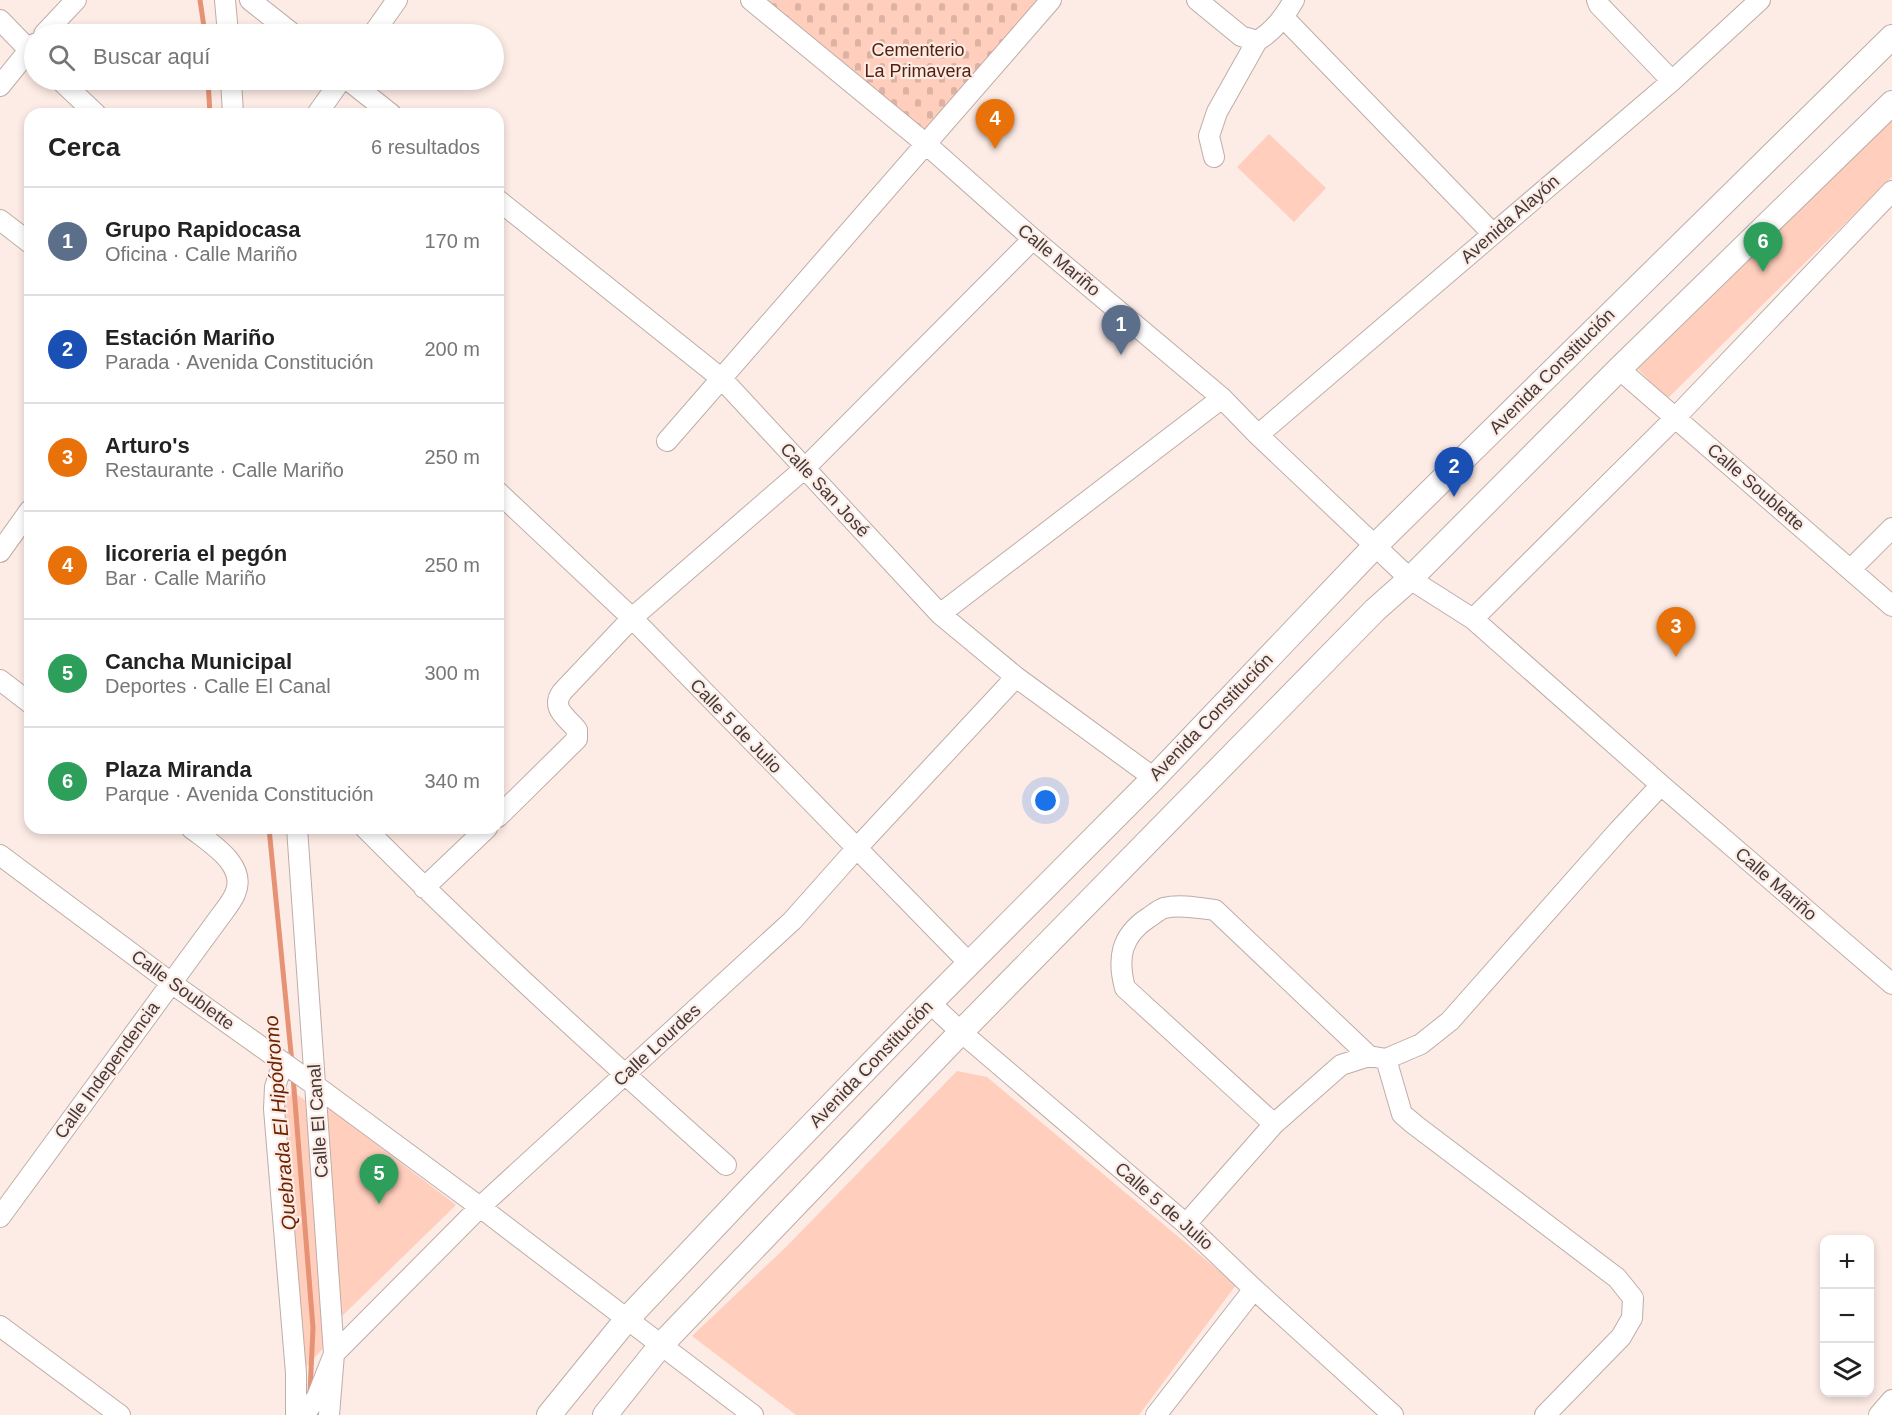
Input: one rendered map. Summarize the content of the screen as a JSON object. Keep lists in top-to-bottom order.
{
  "streets": {
    "street": [
      "Avenida Alayón",
      "Calle Mariño",
      "Avenida Constitución",
      "Calle Soublette",
      "Calle San José",
      "Calle 5 de Julio",
      "Calle Lourdes",
      "Calle Independencia",
      "Calle El Canal"
    ]
  },
  "crossings": [
    ["Avenida Alayón", "Calle Mariño"],
    ["Calle Mariño", "Avenida Constitución"],
    ["Avenida Constitución", "Calle Soublette"],
    ["Avenida Constitución", "Calle San José"],
    ["Avenida Constitución", "Calle 5 de Julio"],
    ["Calle Soublette", "Calle Lourdes"],
    ["Calle Soublette", "Calle Independencia"],
    ["Calle Soublette", "Calle El Canal"],
    ["Calle San José", "Calle Lourdes"],
    ["Calle 5 de Julio", "Calle Lourdes"],
    ["Calle Lourdes", "Calle El Canal"]
  ],
  "water": ["Quebrada El Hipódromo"],
  "parks": ["Cementerio La Primavera"],
  "page": {
    "search": "Buscar aquí",
    "pins": [
      "4",
      "6",
      "1",
      "2",
      "3",
      "5"
    ],
    "heading": ["Cerca", "6 resultados"],
    "list": [
      {
        "mark": "1",
        "name": "Grupo Rapidocasa",
        "note": "Oficina · Calle Mariño",
        "value": "170 m"
      },
      {
        "mark": "2",
        "name": "Estación Mariño",
        "note": "Parada · Avenida Constitución",
        "value": "200 m"
      },
      {
        "mark": "3",
        "name": "Arturo's",
        "note": "Restaurante · Calle Mariño",
        "value": "250 m"
      },
      {
        "mark": "4",
        "name": "licoreria el pegón",
        "note": "Bar · Calle Mariño",
        "value": "250 m"
      },
      {
        "mark": "5",
        "name": "Cancha Municipal",
        "note": "Deportes · Calle El Canal",
        "value": "300 m"
      },
      {
        "mark": "6",
        "name": "Plaza Miranda",
        "note": "Parque · Avenida Constitución",
        "value": "340 m"
      }
    ],
    "map_buttons": ["+", "−"]
  }
}
